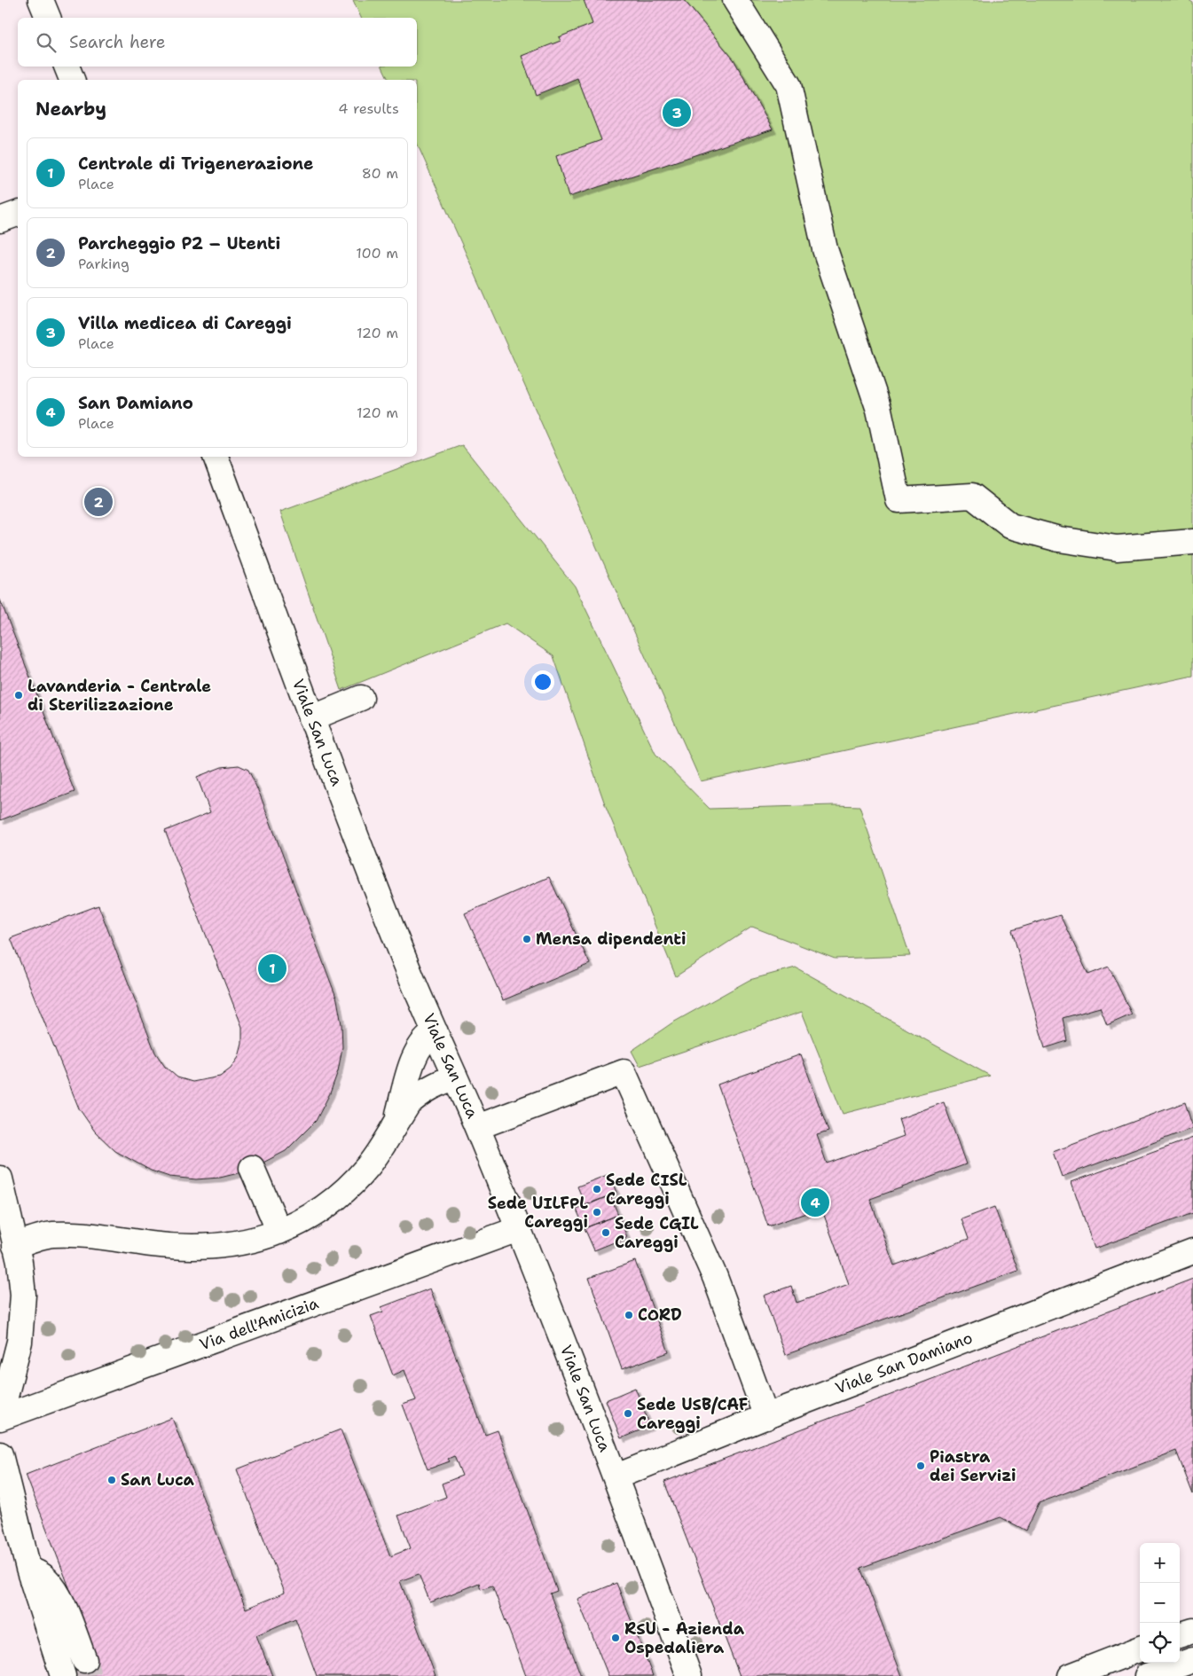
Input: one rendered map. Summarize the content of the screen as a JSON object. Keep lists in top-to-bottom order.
{
  "streets": {
    "lane": ["Viale San Luca", "Via dell'Amicizia", "Viale San Damiano"]
  },
  "crossings": [
    ["Viale San Luca", "Via dell'Amicizia"],
    ["Viale San Luca", "Viale San Damiano"]
  ],
  "places": [
    "Lavanderia - Centrale di Sterilizzazione",
    "Mensa dipendenti",
    "Sede CISL Careggi",
    "Sede UILFPL Careggi",
    "Sede CGIL Careggi",
    "CORD",
    "Sede USB/CAF Careggi",
    "Piastra dei Servizi",
    "San Luca",
    "RSU - Azienda Ospedaliera"
  ],
  "page": {
    "search": "Search here",
    "heading": ["Nearby", "4 results"],
    "pins": [
      "3",
      "2",
      "1",
      "4"
    ],
    "list": [
      {
        "mark": "1",
        "name": "Centrale di Trigenerazione",
        "note": "Place",
        "value": "80 m"
      },
      {
        "mark": "2",
        "name": "Parcheggio P2 – Utenti",
        "note": "Parking",
        "value": "100 m"
      },
      {
        "mark": "3",
        "name": "Villa medicea di Careggi",
        "note": "Place",
        "value": "120 m"
      },
      {
        "mark": "4",
        "name": "San Damiano",
        "note": "Place",
        "value": "120 m"
      }
    ],
    "map_buttons": ["+", "−"]
  }
}
